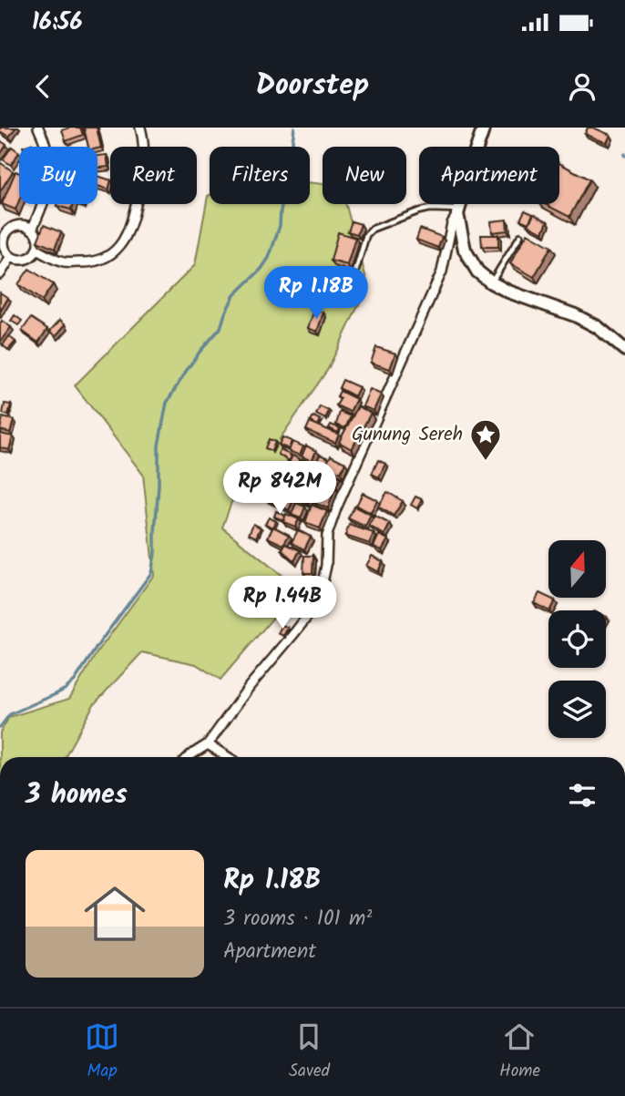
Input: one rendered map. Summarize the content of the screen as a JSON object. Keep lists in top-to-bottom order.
{
  "places": {
    "place": ["Gunung Sereh"]
  },
  "north": "top",
  "page": {
    "status": "16:56",
    "header": "Doorstep",
    "chip": [
      "Buy",
      "Rent",
      "Filters",
      "New",
      "Apartment"
    ],
    "price": ["Rp 1.18B", "Rp 842M", "Rp 1.44B"],
    "heading": "3 homes",
    "list": [
      {
        "name": "Rp 1.18B",
        "note": "3 rooms · 101 m² · Apartment"
      }
    ],
    "tabs": ["Map", "Saved", "Home"]
  }
}
